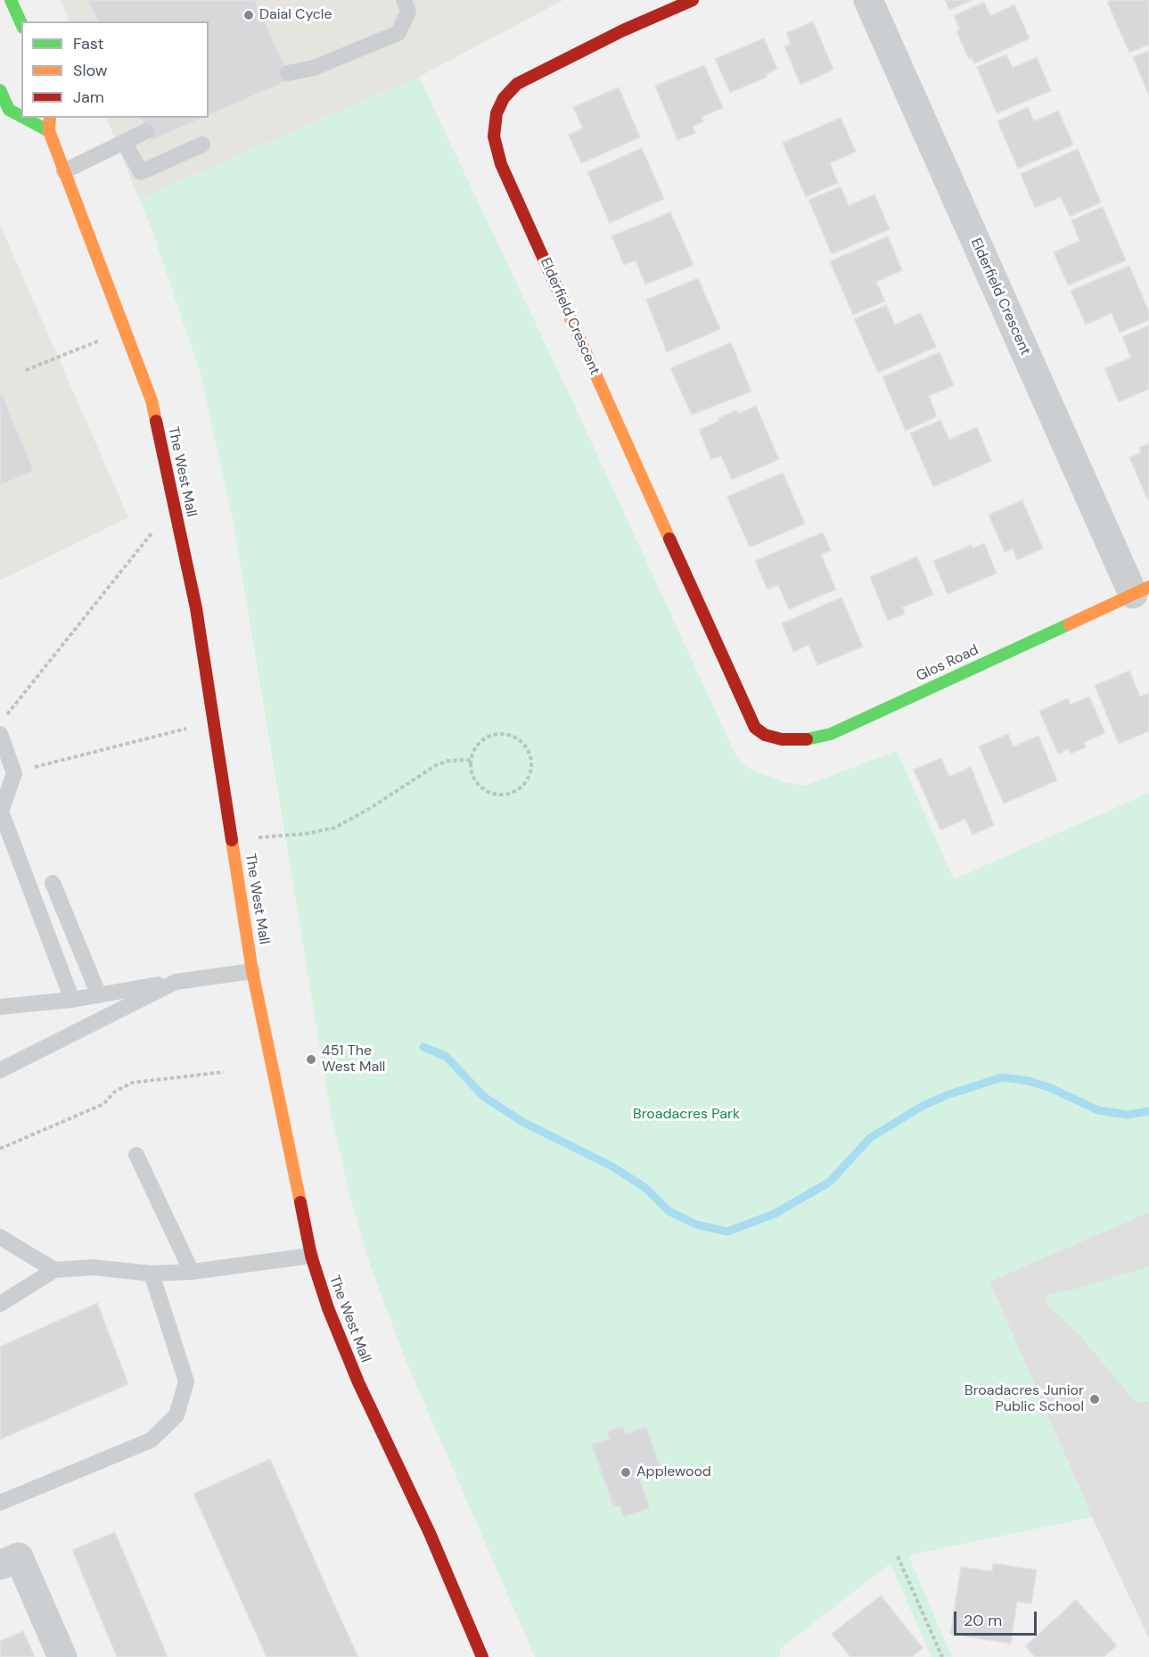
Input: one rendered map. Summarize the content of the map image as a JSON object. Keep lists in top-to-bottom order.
{
  "streets": {
    "main road": ["Elderfield Crescent", "The West Mall", "Glos Road"]
  },
  "crossings": [
    ["Elderfield Crescent", "Glos Road"]
  ],
  "parks": ["Broadacres Park"],
  "places": [
    "Daial Cycle",
    "451 The West Mall",
    "Broadacres Junior Public School",
    "Applewood"
  ],
  "legend": ["Fast", "Slow", "Jam"],
  "scale_bar": "20 m"
}
